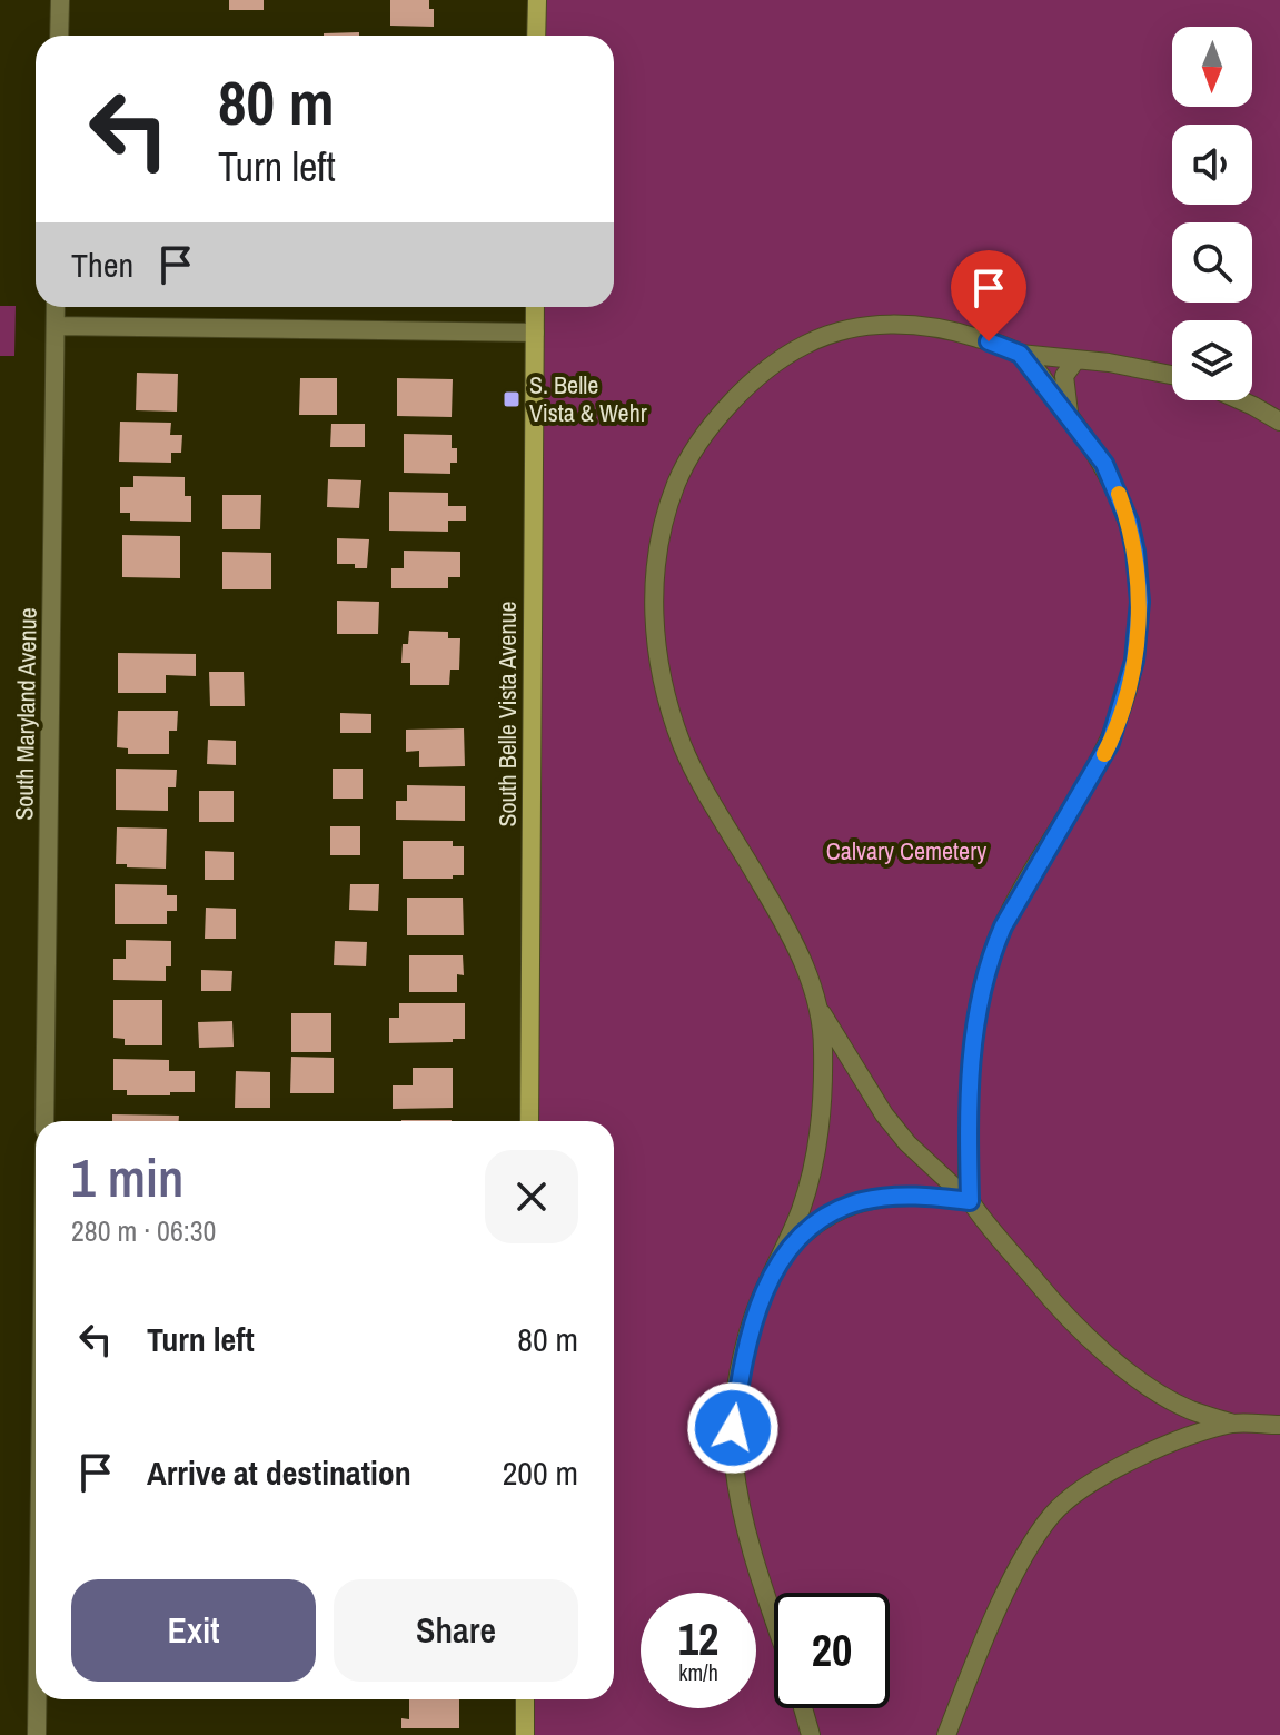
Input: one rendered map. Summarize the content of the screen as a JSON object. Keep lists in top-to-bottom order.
{
  "streets": {
    "street": ["South Maryland Avenue", "South Belle Vista Avenue"]
  },
  "parks": ["Calvary Cemetery"],
  "places": {
    "transit": ["S. Belle Vista & Wehr"]
  },
  "north": "bottom",
  "page": {
    "turn": ["80 m", "Turn left"],
    "then": "Then",
    "heading": ["1 min", "280 m · 06:30"],
    "list": [
      {
        "name": "Turn left",
        "value": "80 m"
      },
      {
        "name": "Arrive at destination",
        "value": "200 m"
      }
    ],
    "buttons": ["Exit", "Share"],
    "speed": "12 km/h",
    "limit": "20"
  }
}
